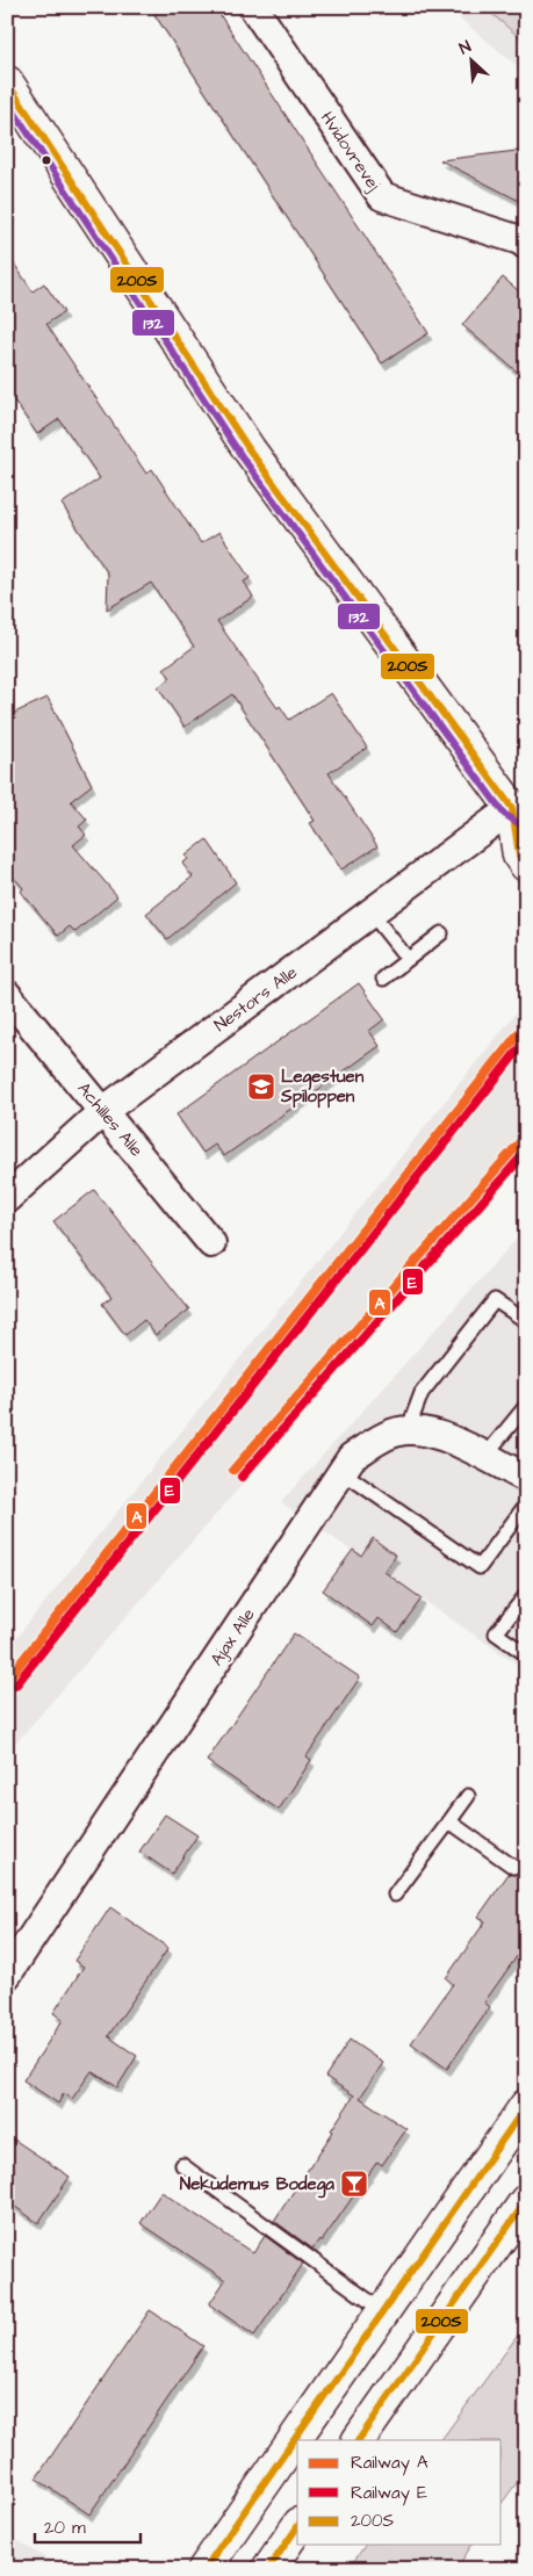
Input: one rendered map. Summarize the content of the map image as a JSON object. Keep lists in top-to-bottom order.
{
  "streets": {
    "street": [
      "Hvidovrevej",
      "Nestors Alle",
      "Achilles Alle",
      "Ajax Alle"
    ]
  },
  "crossings": [
    ["Nestors Alle", "Achilles Alle"]
  ],
  "places": {
    "school or university": ["Legestuen Spiloppen"],
    "bar": ["Nekudemus Bodega"]
  },
  "lines": [
    "transit line 200S",
    "transit line 132",
    "rail line A",
    "rail line E"
  ],
  "legend": ["Railway A", "Railway E", "200S"],
  "scale_bar": "20 m",
  "north": "top left"
}
